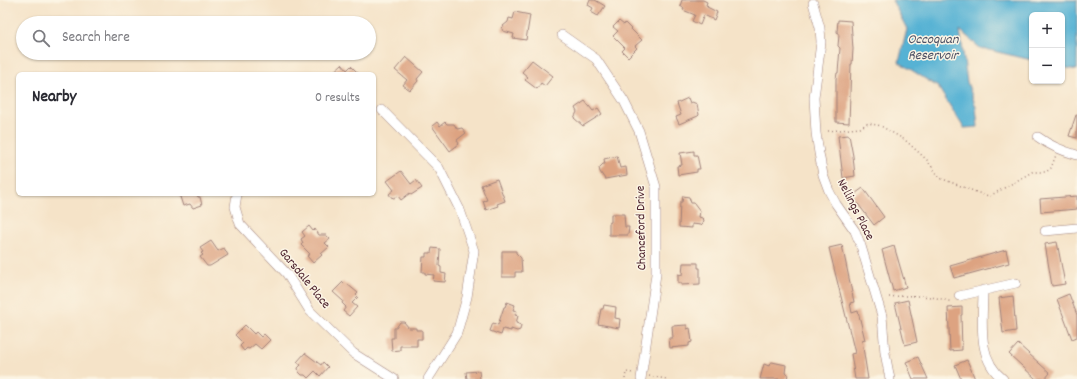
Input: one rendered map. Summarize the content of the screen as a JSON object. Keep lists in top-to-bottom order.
{
  "streets": {
    "street": ["Nellings Place", "Chanceford Drive", "Garsdale Place"]
  },
  "water": ["Occoquan Reservoir"],
  "page": {
    "map_buttons": ["+", "−"],
    "search": "Search here",
    "heading": ["Nearby", "0 results"]
  }
}
